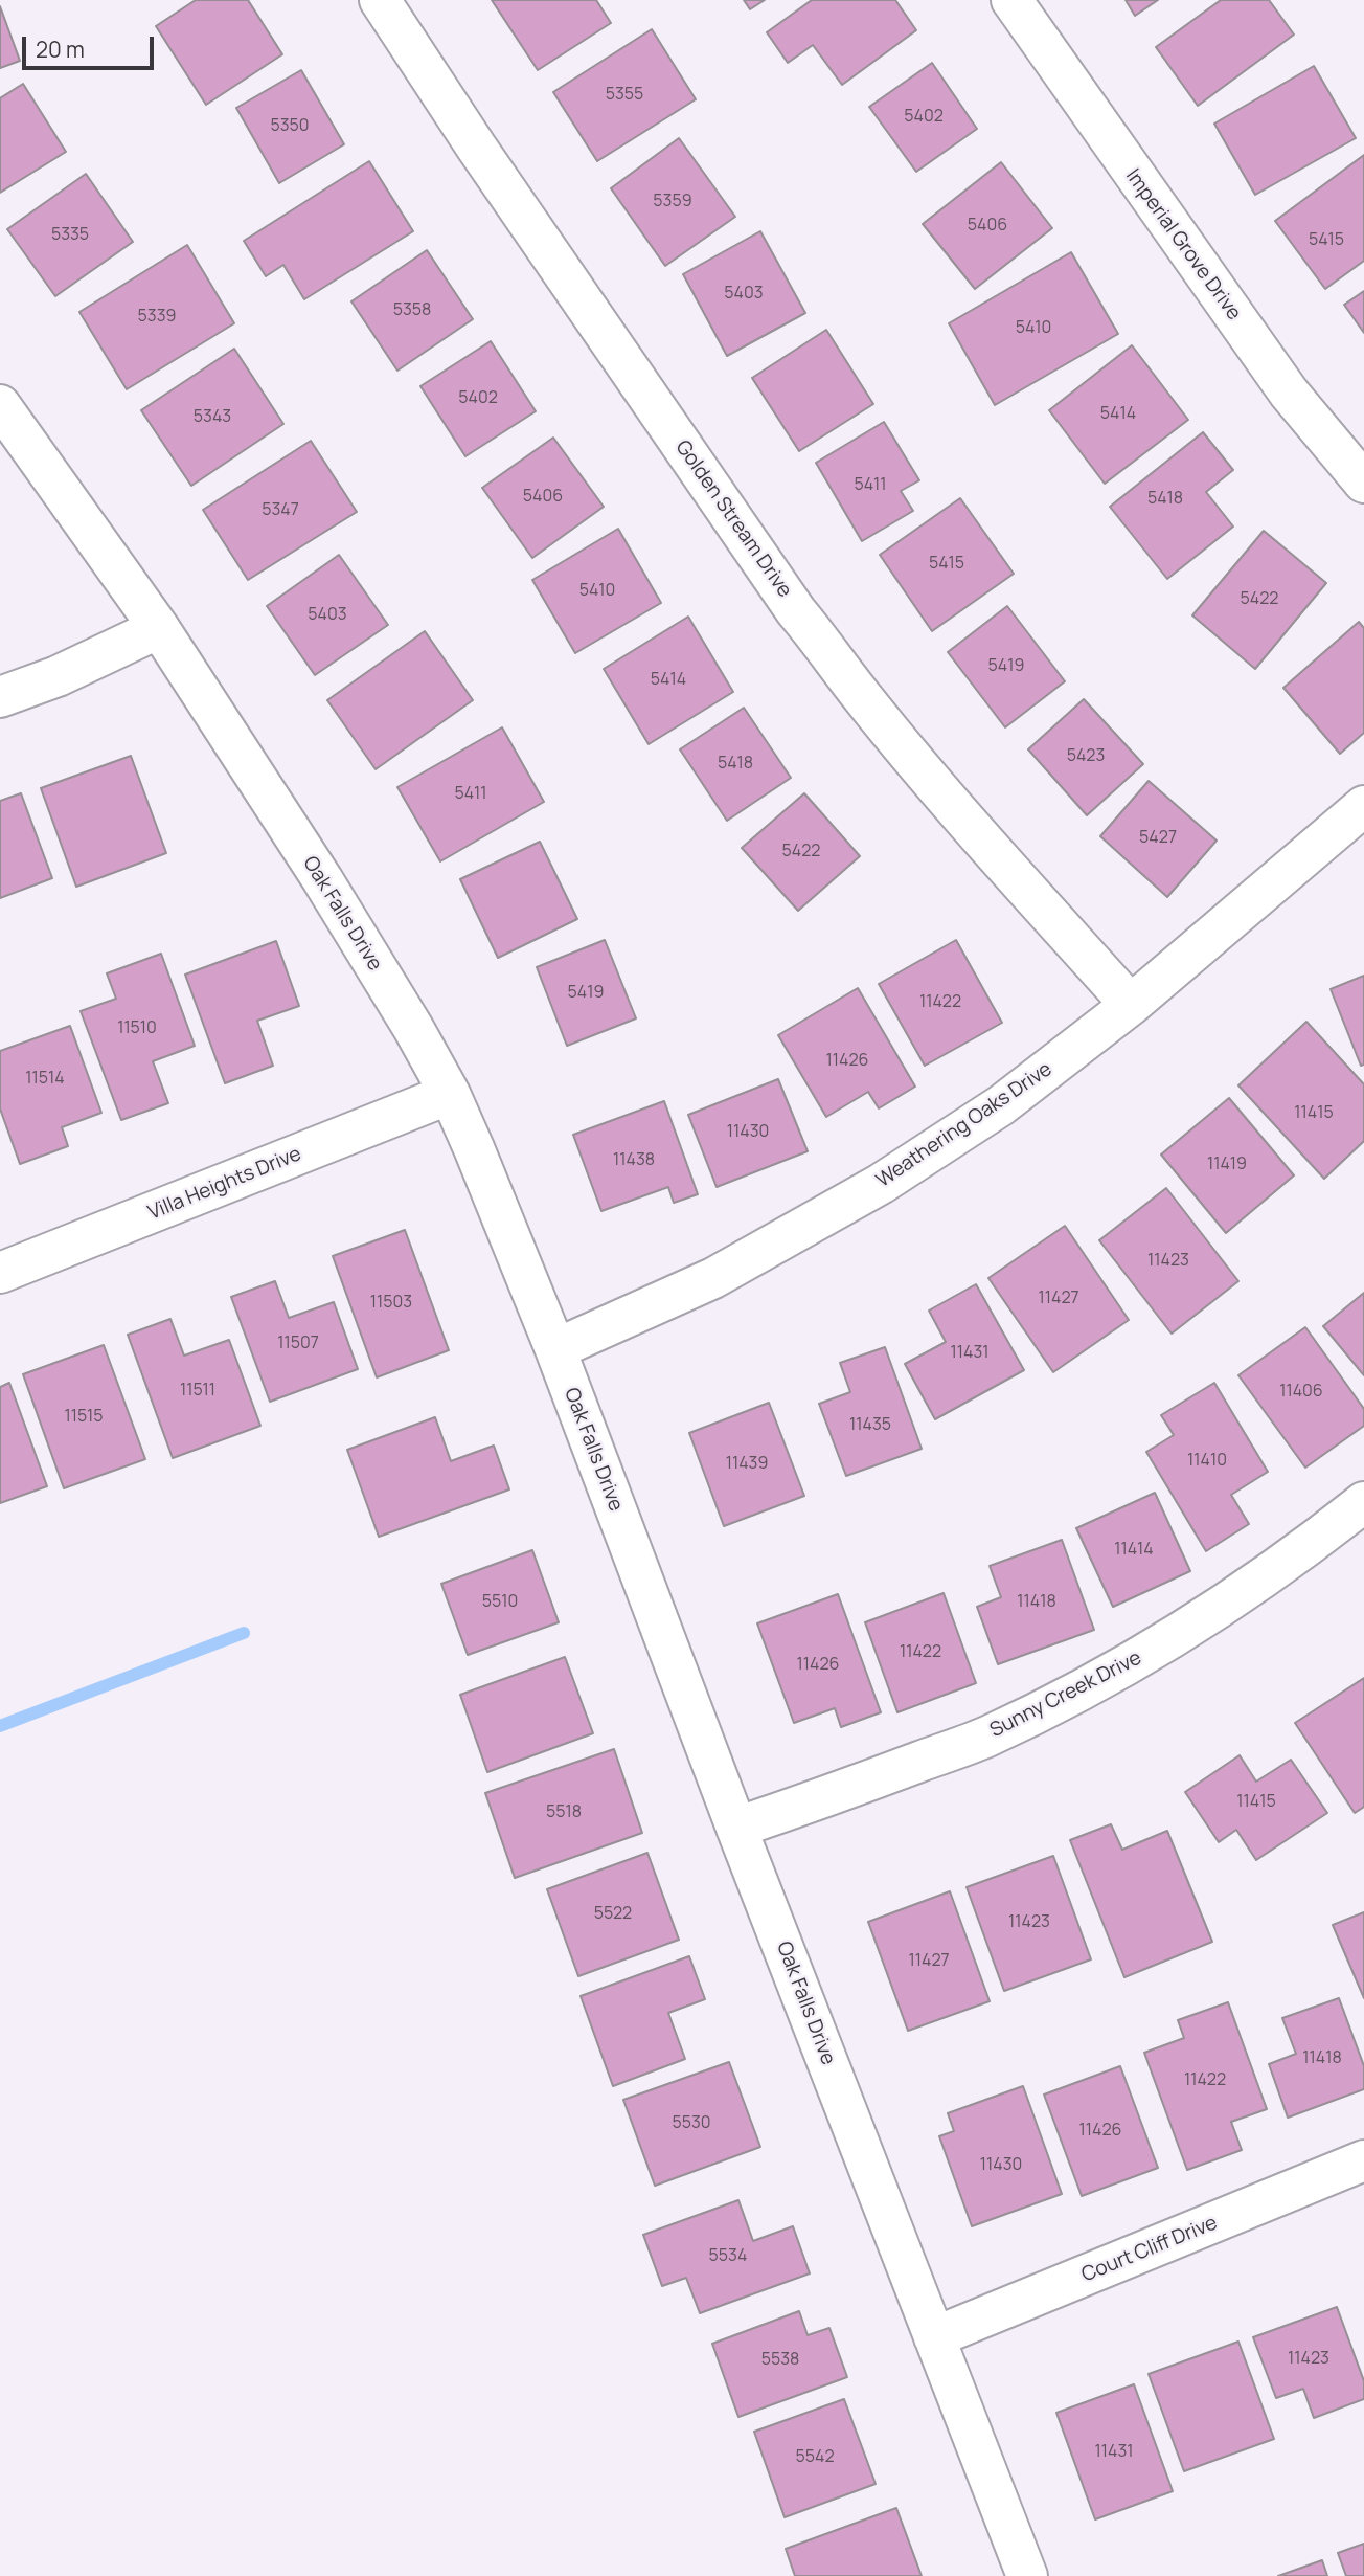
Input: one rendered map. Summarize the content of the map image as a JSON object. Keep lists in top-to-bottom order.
{
  "streets": {
    "street": [
      "Imperial Grove Drive",
      "Golden Stream Drive",
      "Oak Falls Drive",
      "Weathering Oaks Drive",
      "Villa Heights Drive",
      "Sunny Creek Drive",
      "Court Cliff Drive"
    ]
  },
  "crossings": [
    ["Golden Stream Drive", "Weathering Oaks Drive"],
    ["Oak Falls Drive", "Weathering Oaks Drive"],
    ["Oak Falls Drive", "Villa Heights Drive"],
    ["Oak Falls Drive", "Sunny Creek Drive"],
    ["Oak Falls Drive", "Court Cliff Drive"]
  ],
  "house_numbers": [
    "5355",
    "5402",
    "5350",
    "5359",
    "5406",
    "5335",
    "5415",
    "5403",
    "5358",
    "5339",
    "5410",
    "5402",
    "5414",
    "5343",
    "5411",
    "5406",
    "5418",
    "5347",
    "5415",
    "5410",
    "5422",
    "5403",
    "5419",
    "5414",
    "5423",
    "5418",
    "5411",
    "5427",
    "5422",
    "5419",
    "11422",
    "11510",
    "11426",
    "11514",
    "11415",
    "11430",
    "11438",
    "11419",
    "11423",
    "11427",
    "11503",
    "11507",
    "11431",
    "11511",
    "11406",
    "11515",
    "11435",
    "11410",
    "11439",
    "11414",
    "5510",
    "11418",
    "11422",
    "11426",
    "11415",
    "5518",
    "5522",
    "11423",
    "11427",
    "11418",
    "11422",
    "5530",
    "11426",
    "11430",
    "5534",
    "11423",
    "5538",
    "11431",
    "5542"
  ],
  "scale_bar": "20 m"
}
